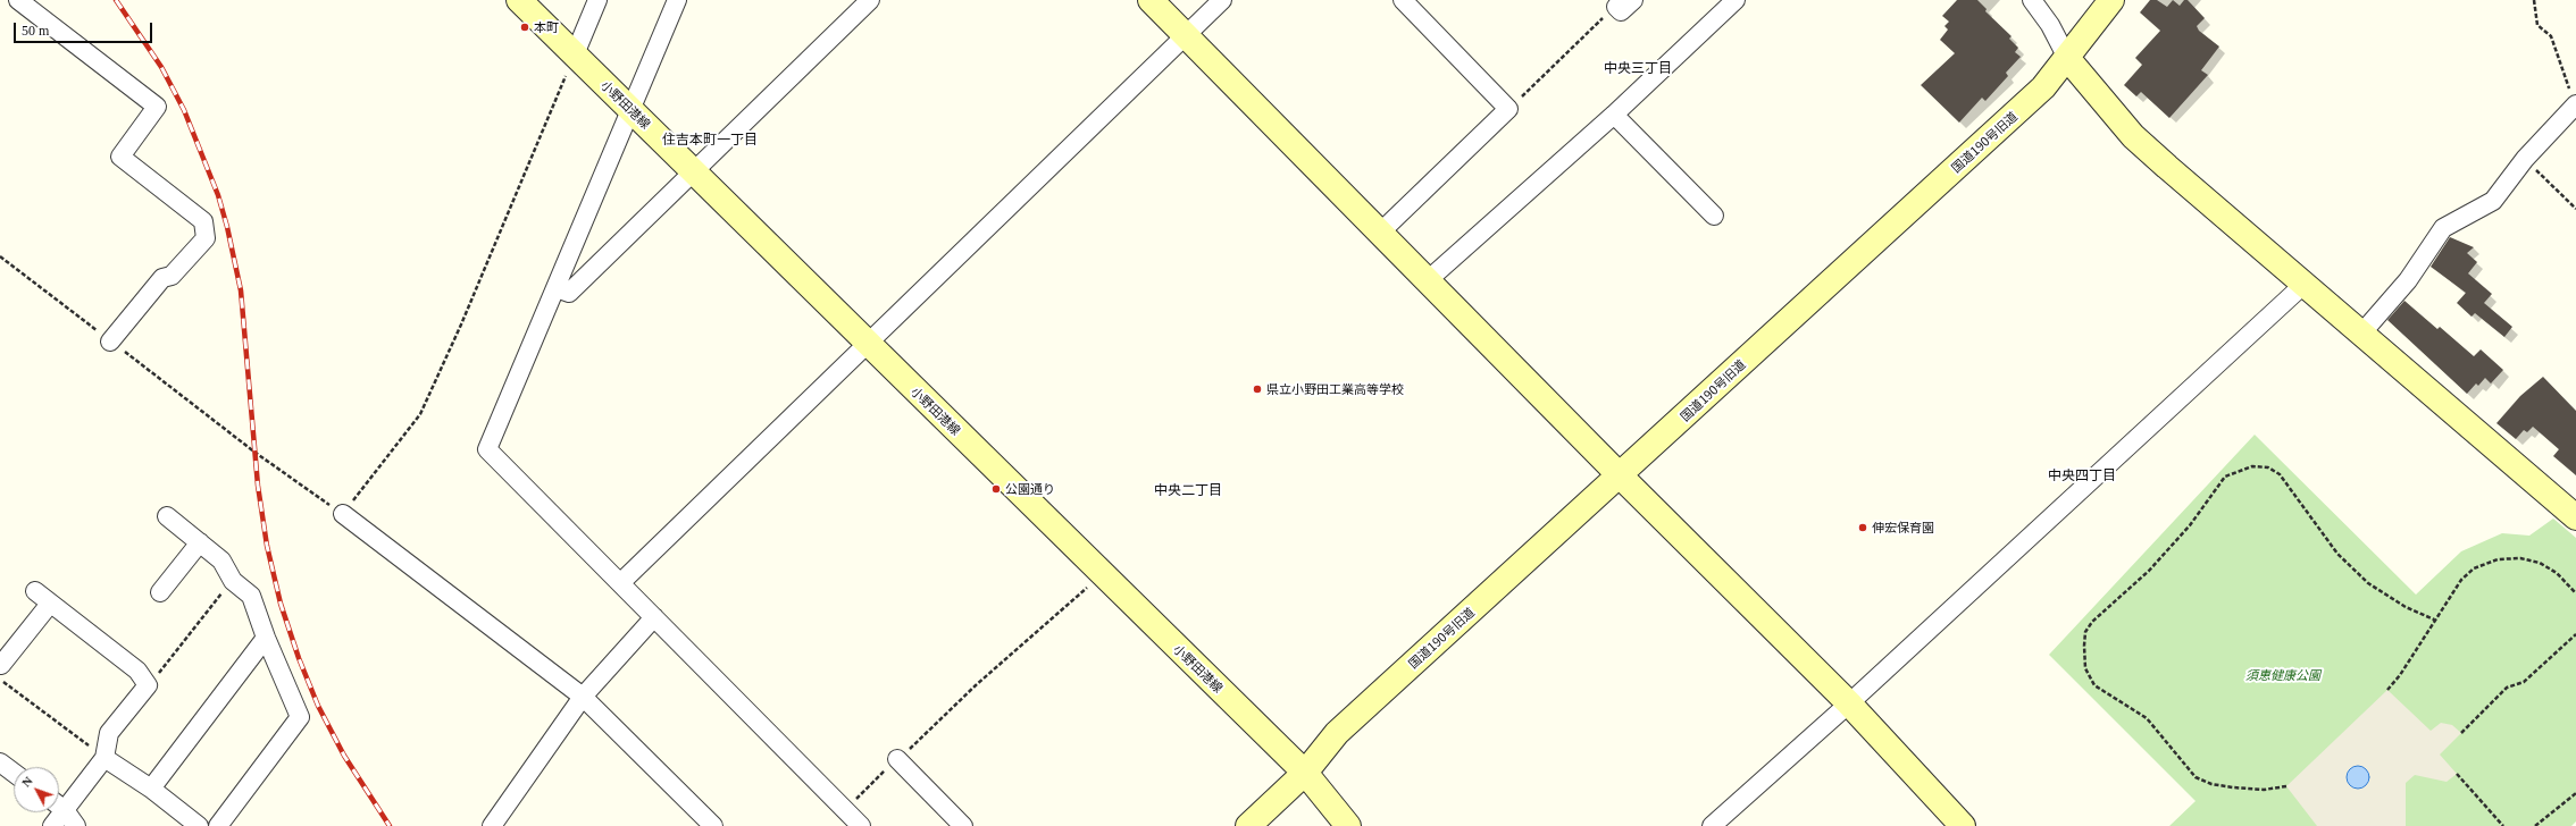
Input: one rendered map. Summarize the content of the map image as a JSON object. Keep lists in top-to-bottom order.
{
  "streets": {
    "street": ["小野田港線", "国道190号旧道"]
  },
  "crossings": [
    ["小野田港線", "国道190号旧道"]
  ],
  "districts": [
    "中央三丁目",
    "住吉本町一丁目",
    "中央四丁目",
    "中央二丁目"
  ],
  "parks": ["須恵健康公園"],
  "places": [
    "本町",
    "県立小野田工業高等学校",
    "公園通り",
    "伸宏保育園"
  ],
  "scale_bar": "50 m",
  "north": "top left"
}
